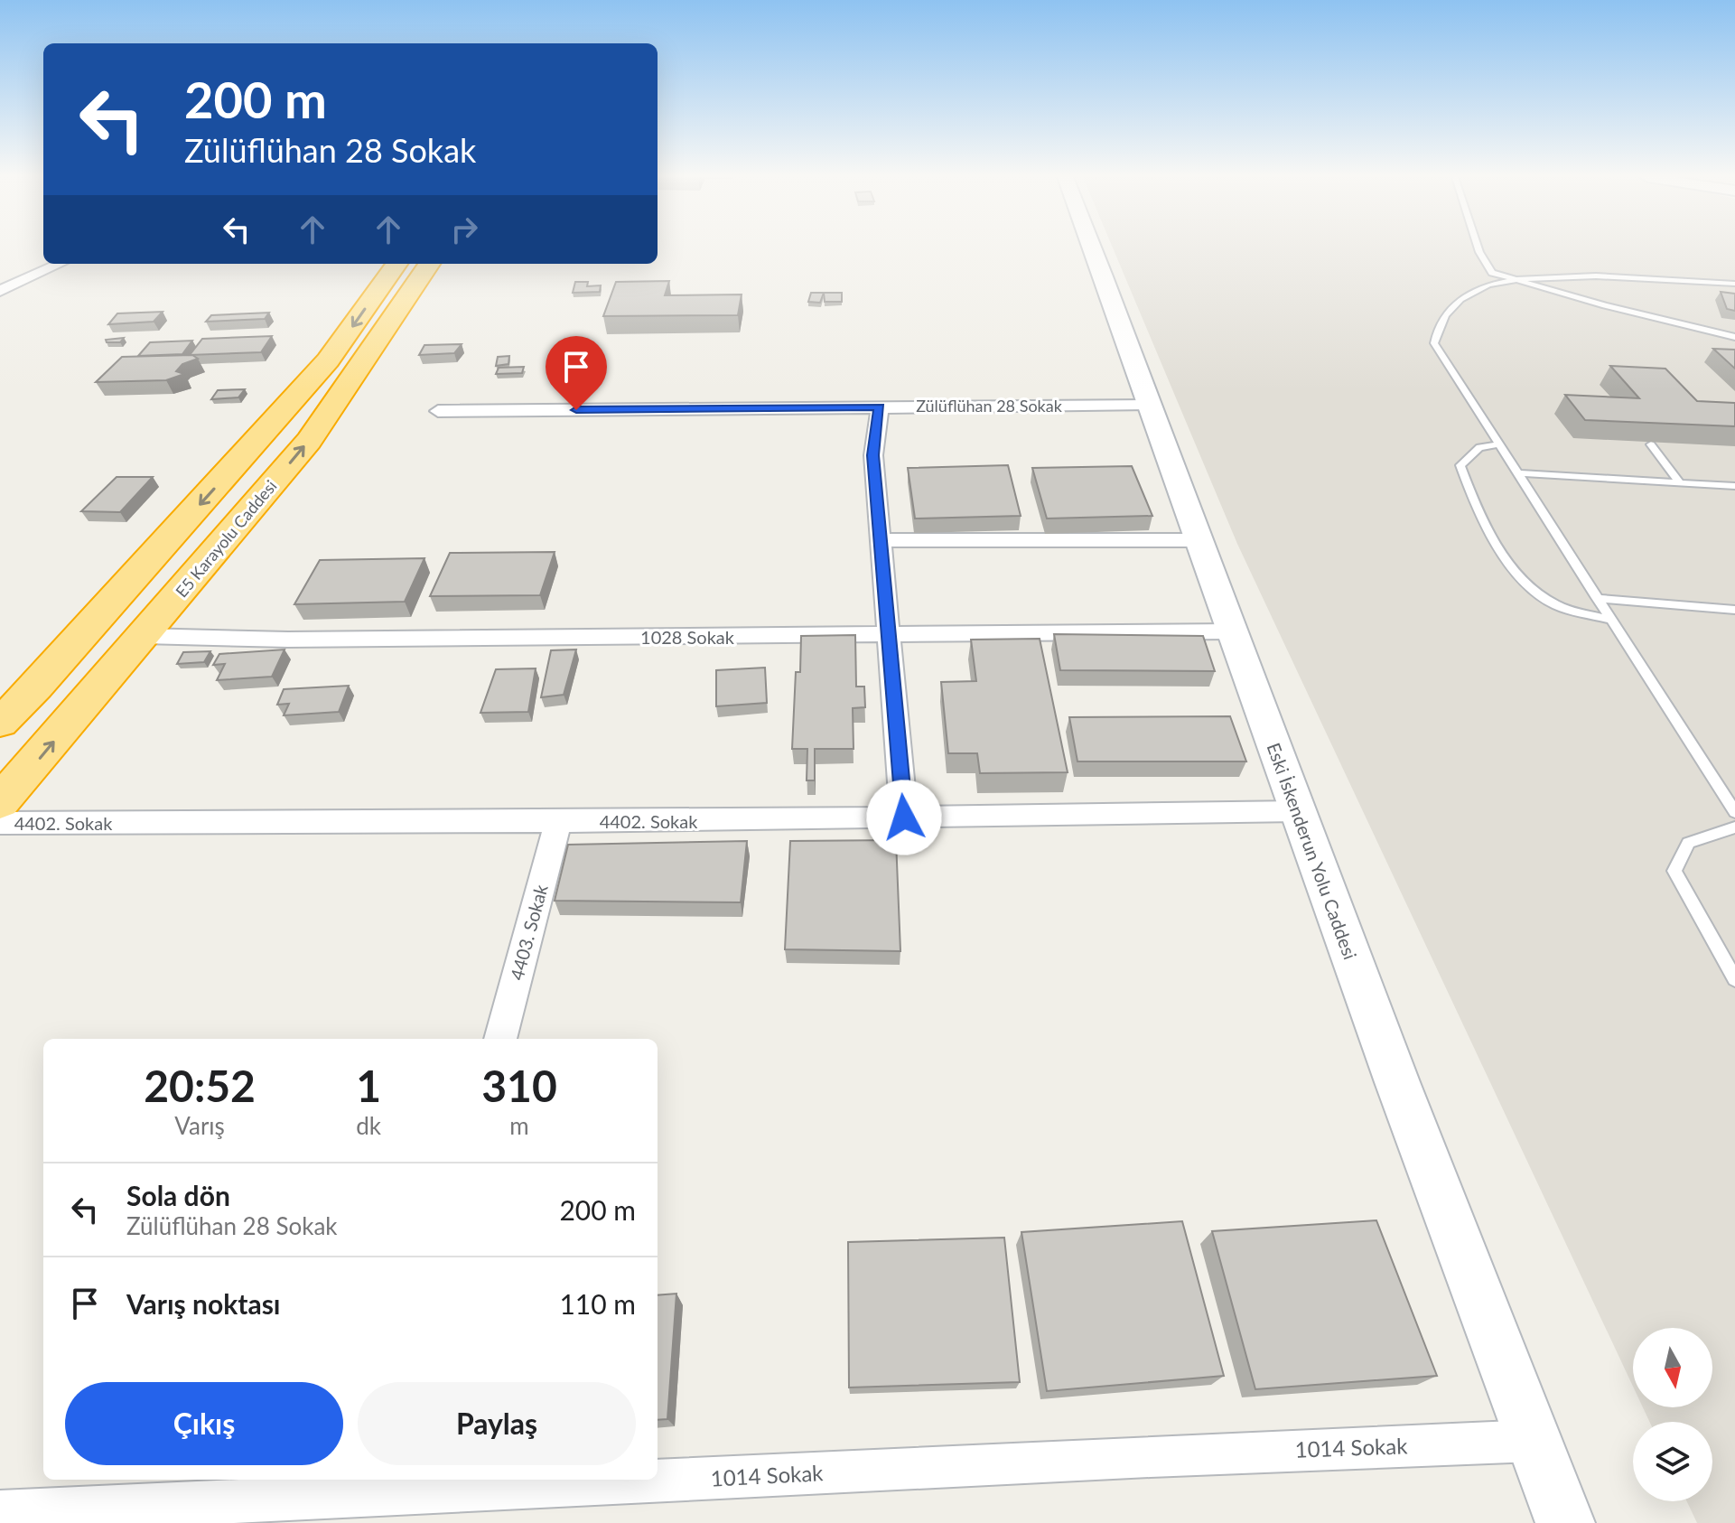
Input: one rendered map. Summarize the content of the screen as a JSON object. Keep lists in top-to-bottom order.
{
  "streets": {
    "highway": ["E5 Karayolu Caddesi"],
    "street": [
      "Zülüflühan 28 Sokak",
      "1028 Sokak",
      "4402. Sokak",
      "Eski İskenderun Yolu Caddesi",
      "4403. Sokak",
      "1014 Sokak"
    ]
  },
  "crossings": [
    ["Zülüflühan 28 Sokak", "Eski İskenderun Yolu Caddesi"],
    ["E5 Karayolu Caddesi", "1028 Sokak"],
    ["1028 Sokak", "Eski İskenderun Yolu Caddesi"],
    ["4402. Sokak", "Eski İskenderun Yolu Caddesi"],
    ["4402. Sokak", "4403. Sokak"],
    ["Eski İskenderun Yolu Caddesi", "1014 Sokak"]
  ],
  "north": "bottom",
  "page": {
    "turn": ["200 m", "Zülüflühan 28 Sokak"],
    "eta": [
      "20:52",
      "Varış",
      "1",
      "dk",
      "310",
      "m"
    ],
    "list": [
      {
        "name": "Sola dön",
        "note": "Zülüflühan 28 Sokak",
        "value": "200 m"
      },
      {
        "name": "Varış noktası",
        "value": "110 m"
      }
    ],
    "buttons": ["Çıkış", "Paylaş"]
  }
}
